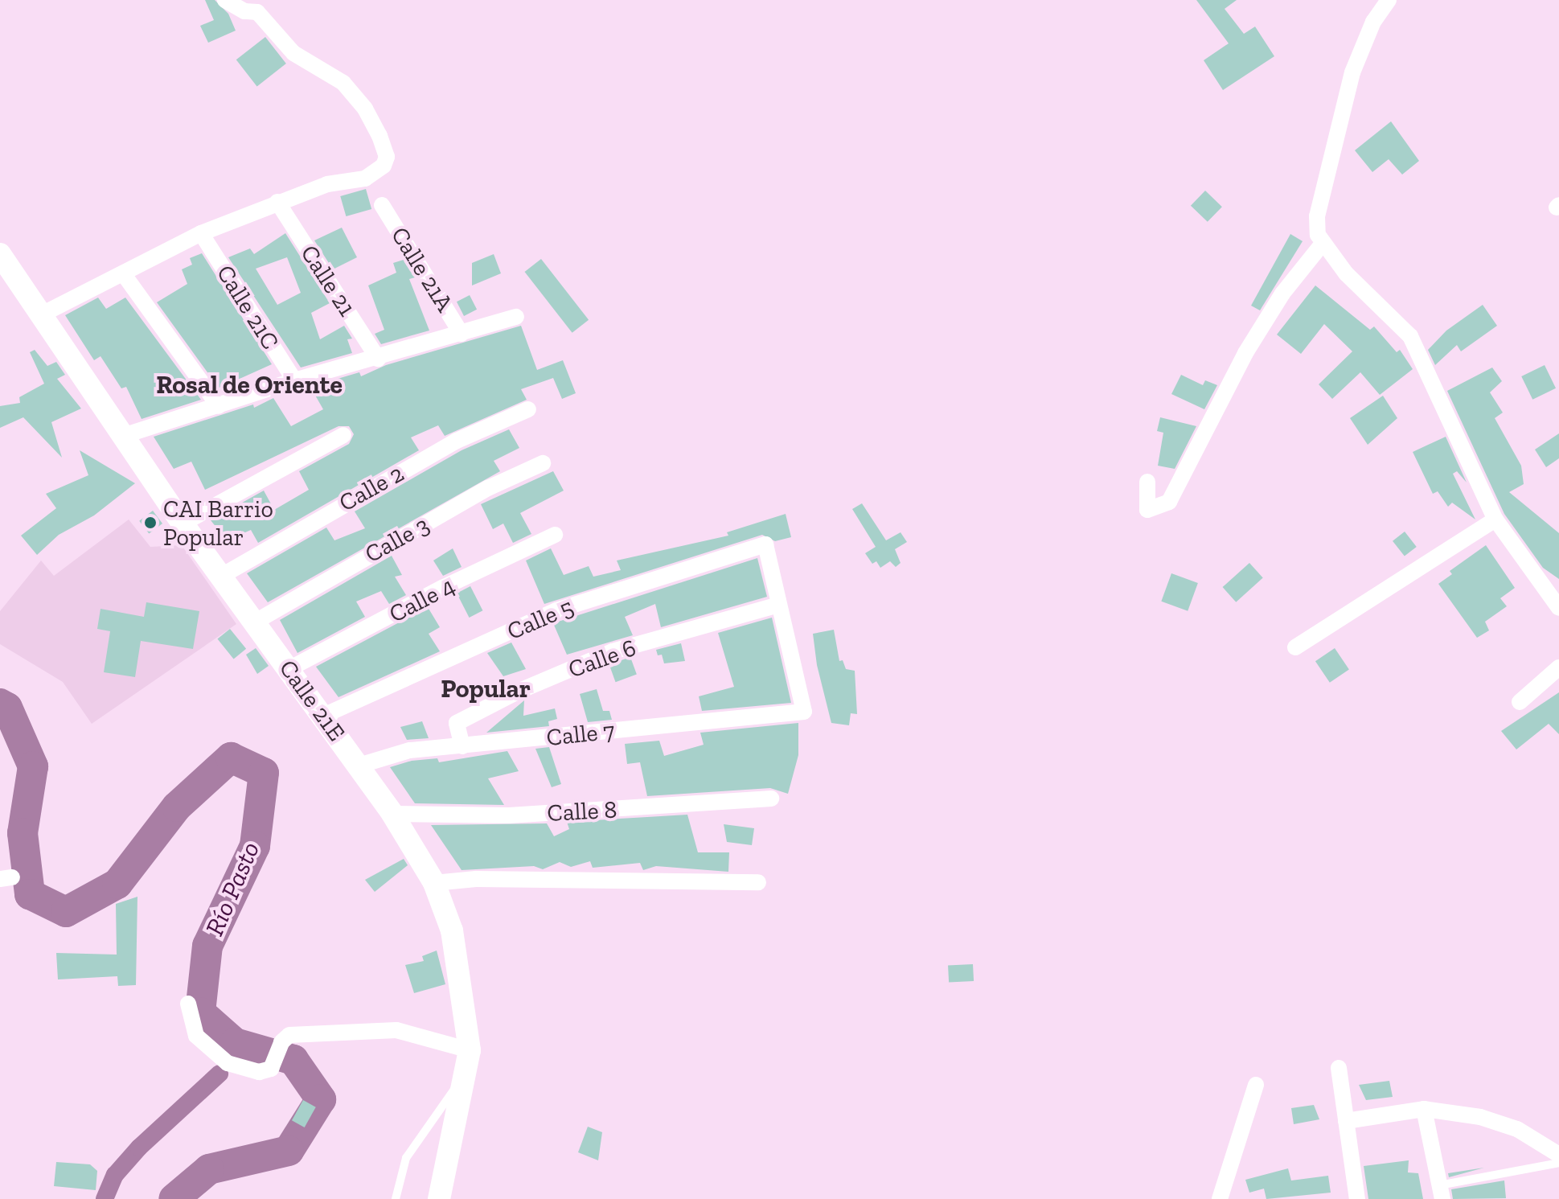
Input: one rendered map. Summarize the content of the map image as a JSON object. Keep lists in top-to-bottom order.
{
  "streets": {
    "main road": ["Calle 21E"],
    "street": [
      "Calle 21A",
      "Calle 21",
      "Calle 21C",
      "Calle 2",
      "Calle 3",
      "Calle 4",
      "Calle 5",
      "Calle 6",
      "Calle 7",
      "Calle 8"
    ]
  },
  "crossings": [
    ["Calle 2", "Calle 21E"],
    ["Calle 3", "Calle 21E"],
    ["Calle 4", "Calle 21E"],
    ["Calle 5", "Calle 6"],
    ["Calle 5", "Calle 21E"],
    ["Calle 5", "Calle 7"],
    ["Calle 6", "Calle 7"],
    ["Calle 21E", "Calle 7"],
    ["Calle 21E", "Calle 8"]
  ],
  "districts": ["Rosal de Oriente", "Popular"],
  "water": ["Río Pasto"],
  "places": ["CAI Barrio Popular"]
}
